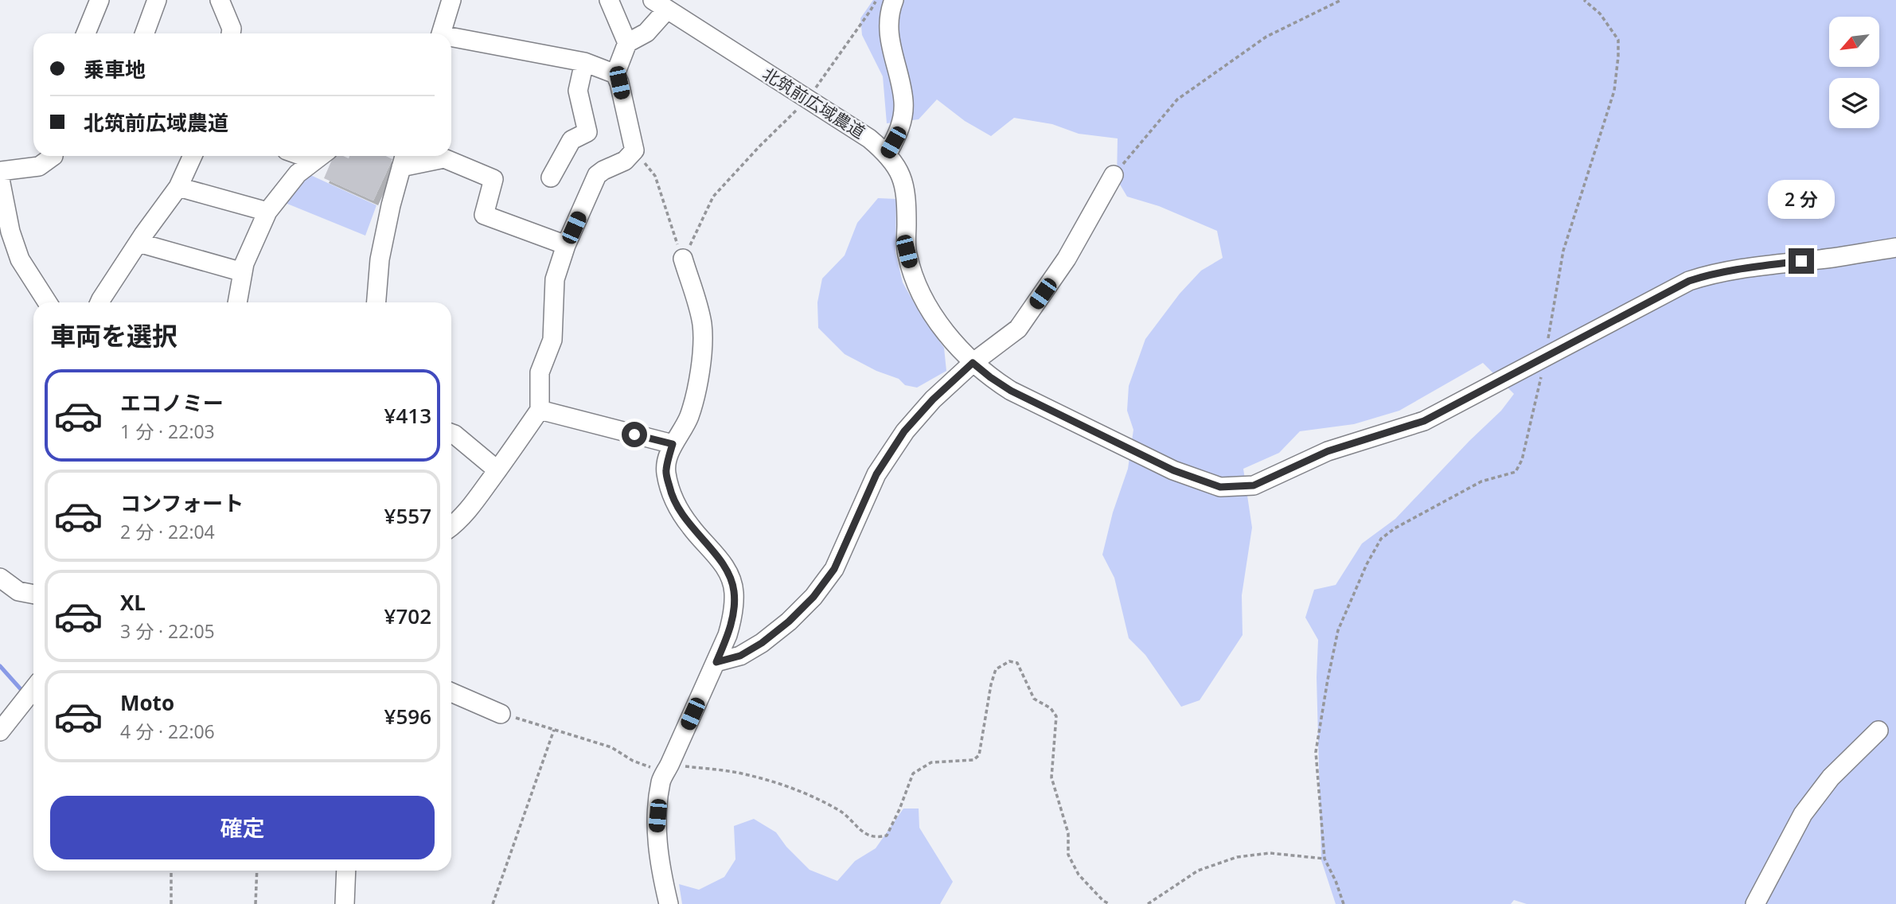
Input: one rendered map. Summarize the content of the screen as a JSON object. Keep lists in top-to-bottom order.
{
  "streets": {
    "street": ["北筑前広域農道"]
  },
  "north": "bottom left",
  "page": {
    "banner": ["乗車地", "北筑前広域農道"],
    "bubble": "2 分",
    "heading": "車両を選択",
    "list": [
      {
        "name": "エコノミー",
        "note": "1 分 · 22:03",
        "value": "¥413"
      },
      {
        "name": "コンフォート",
        "note": "2 分 · 22:04",
        "value": "¥557"
      },
      {
        "name": "XL",
        "note": "3 分 · 22:05",
        "value": "¥702"
      },
      {
        "name": "Moto",
        "note": "4 分 · 22:06",
        "value": "¥596"
      }
    ],
    "buttons": "確定"
  }
}
